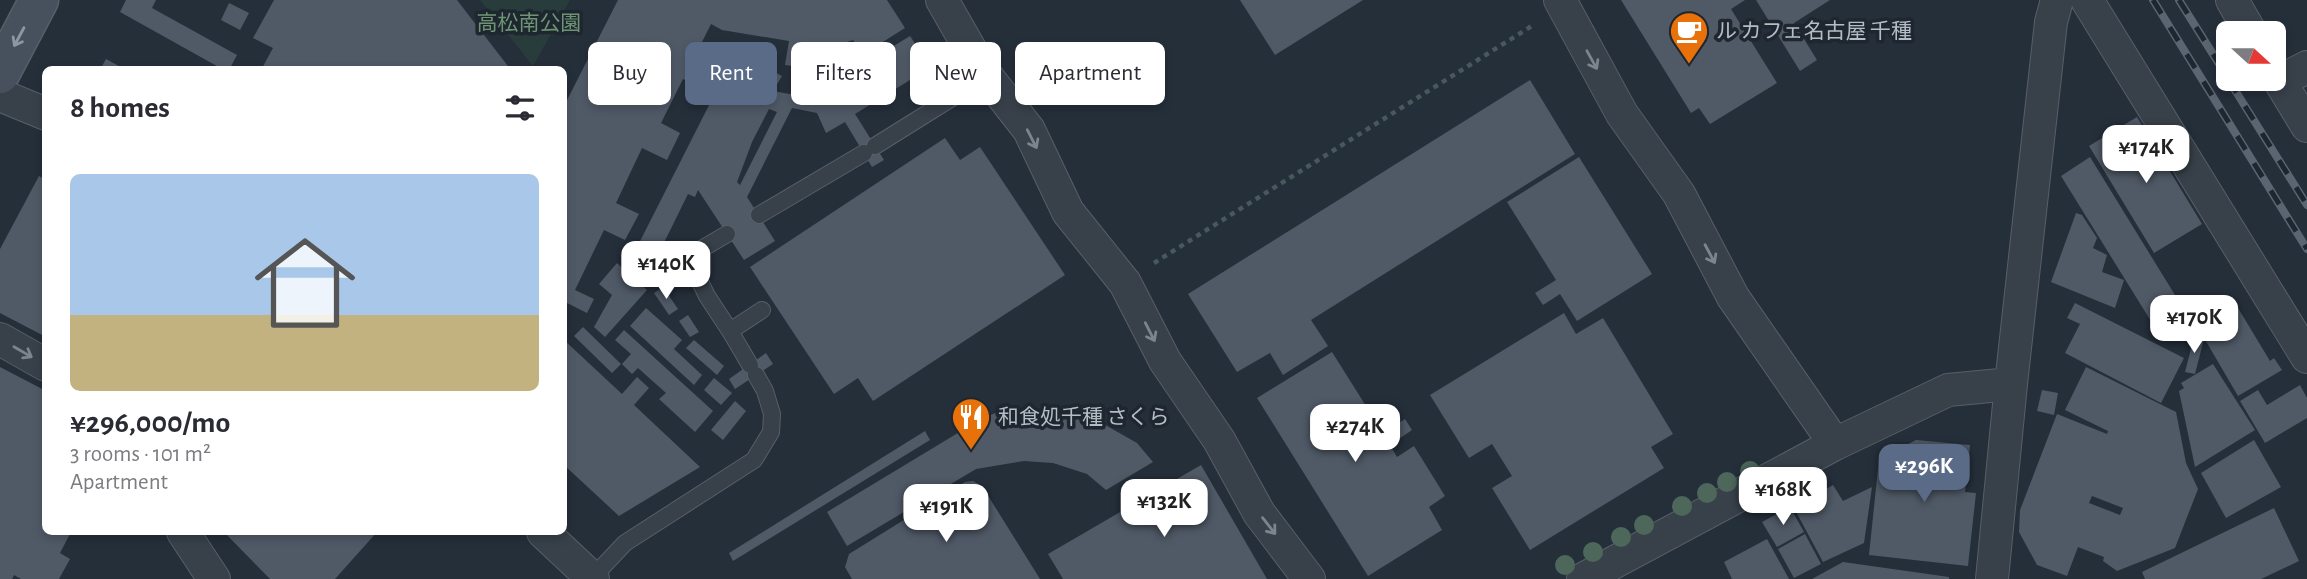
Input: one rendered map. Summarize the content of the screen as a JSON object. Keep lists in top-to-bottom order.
{
  "parks": ["高松南公園"],
  "places": {
    "cafe": ["ル カフェ名古屋 千種"],
    "restaurant": ["和食処千種 さくら"]
  },
  "north": "right",
  "page": {
    "chip": [
      "Buy",
      "Rent",
      "Filters",
      "New",
      "Apartment"
    ],
    "heading": "8 homes",
    "price": [
      "¥174K",
      "¥140K",
      "¥170K",
      "¥274K",
      "¥296K",
      "¥168K",
      "¥132K",
      "¥191K"
    ],
    "list": [
      {
        "name": "¥296,000/mo",
        "note": "3 rooms · 101 m² · Apartment"
      }
    ]
  }
}
